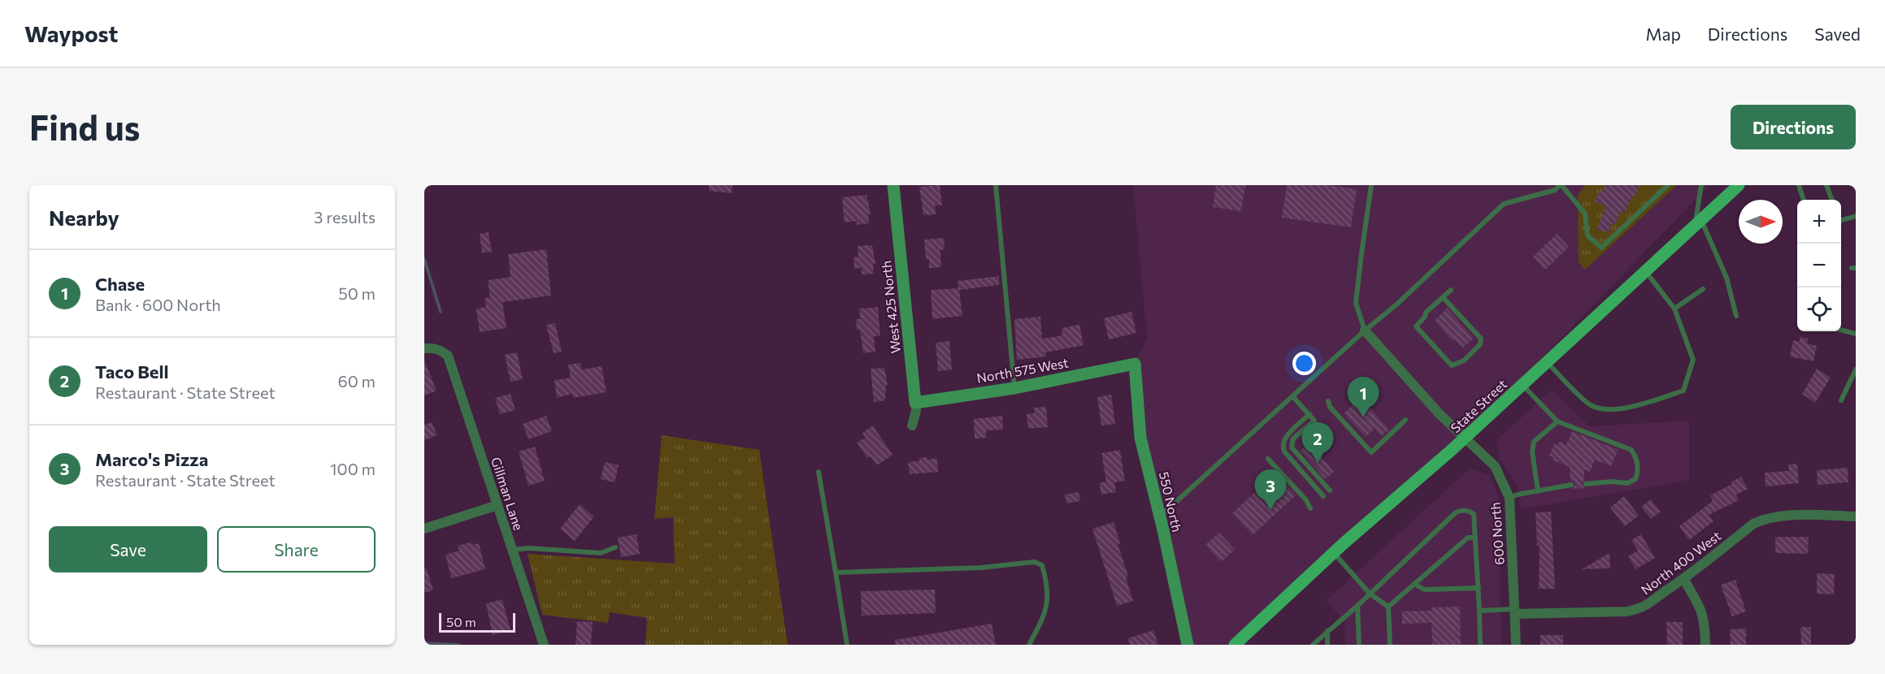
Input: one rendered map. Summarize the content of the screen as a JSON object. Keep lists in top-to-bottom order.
{
  "streets": {
    "main road": ["State Street"],
    "street": [
      "West 425 North",
      "North 575 West",
      "Gillman Lane",
      "550 North",
      "600 North",
      "North 400 West"
    ]
  },
  "crossings": [
    ["West 425 North", "North 575 West"],
    ["North 575 West", "550 North"],
    ["State Street", "600 North"],
    ["600 North", "North 400 West"]
  ],
  "scale_bar": "50 m",
  "north": "right",
  "page": {
    "header": "Waypost",
    "nav": ["Map", "Directions", "Saved"],
    "buttons": [
      "Directions",
      ["Save", "Share"]
    ],
    "title": "Find us",
    "heading": ["Nearby", "3 results"],
    "map_buttons": ["+", "−"],
    "list": [
      {
        "mark": "1",
        "name": "Chase",
        "note": "Bank · 600 North",
        "value": "50 m"
      },
      {
        "mark": "2",
        "name": "Taco Bell",
        "note": "Restaurant · State Street",
        "value": "60 m"
      },
      {
        "mark": "3",
        "name": "Marco's Pizza",
        "note": "Restaurant · State Street",
        "value": "100 m"
      }
    ],
    "pins": ["1", "2", "3"],
    "scale": "50 m"
  }
}
